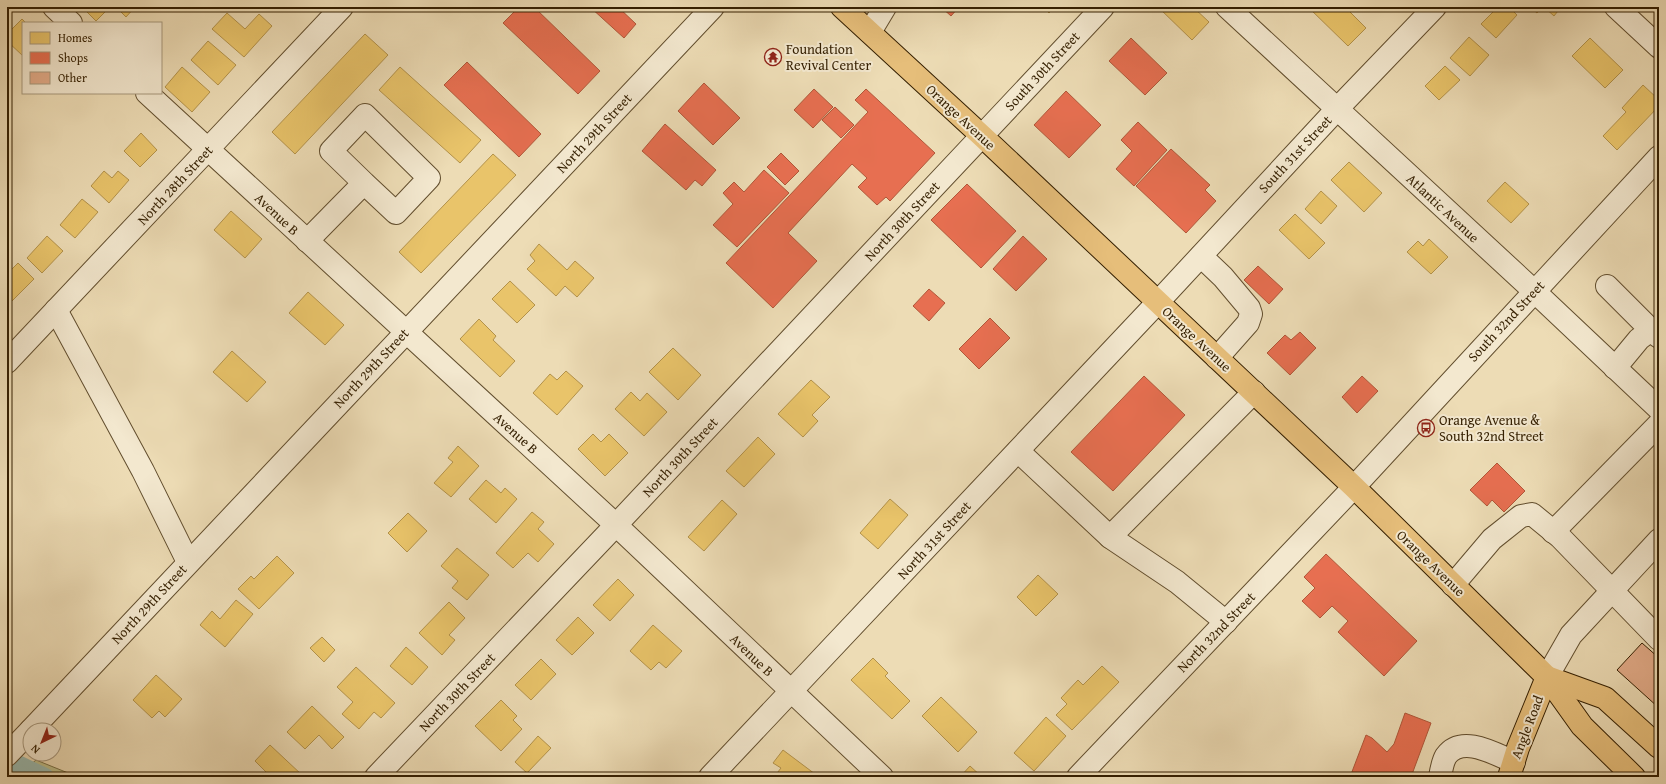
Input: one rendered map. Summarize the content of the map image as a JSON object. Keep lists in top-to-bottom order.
{
  "streets": {
    "main road": ["Orange Avenue", "Angle Road"],
    "street": [
      "South 30th Street",
      "North 29th Street",
      "South 31st Street",
      "North 28th Street",
      "Atlantic Avenue",
      "Avenue B",
      "North 30th Street",
      "South 32nd Street",
      "North 31st Street",
      "North 32nd Street"
    ]
  },
  "crossings": [
    ["South 30th Street", "Orange Avenue"],
    ["South 30th Street", "North 30th Street"],
    ["Orange Avenue", "South 31st Street"],
    ["Orange Avenue", "North 30th Street"],
    ["Orange Avenue", "South 32nd Street"],
    ["Orange Avenue", "North 31st Street"],
    ["Orange Avenue", "North 32nd Street"],
    ["Orange Avenue", "Angle Road"],
    ["North 29th Street", "Avenue B"],
    ["South 31st Street", "Atlantic Avenue"],
    ["South 31st Street", "North 31st Street"],
    ["North 28th Street", "Avenue B"],
    ["Atlantic Avenue", "South 32nd Street"],
    ["Avenue B", "North 30th Street"],
    ["Avenue B", "North 31st Street"],
    ["South 32nd Street", "North 32nd Street"]
  ],
  "places": {
    "temple": ["Foundation Revival Center"],
    "bus stop": ["Orange Avenue & South 32nd Street"]
  },
  "legend": ["Homes", "Shops", "Other"],
  "north": "bottom left"
}
